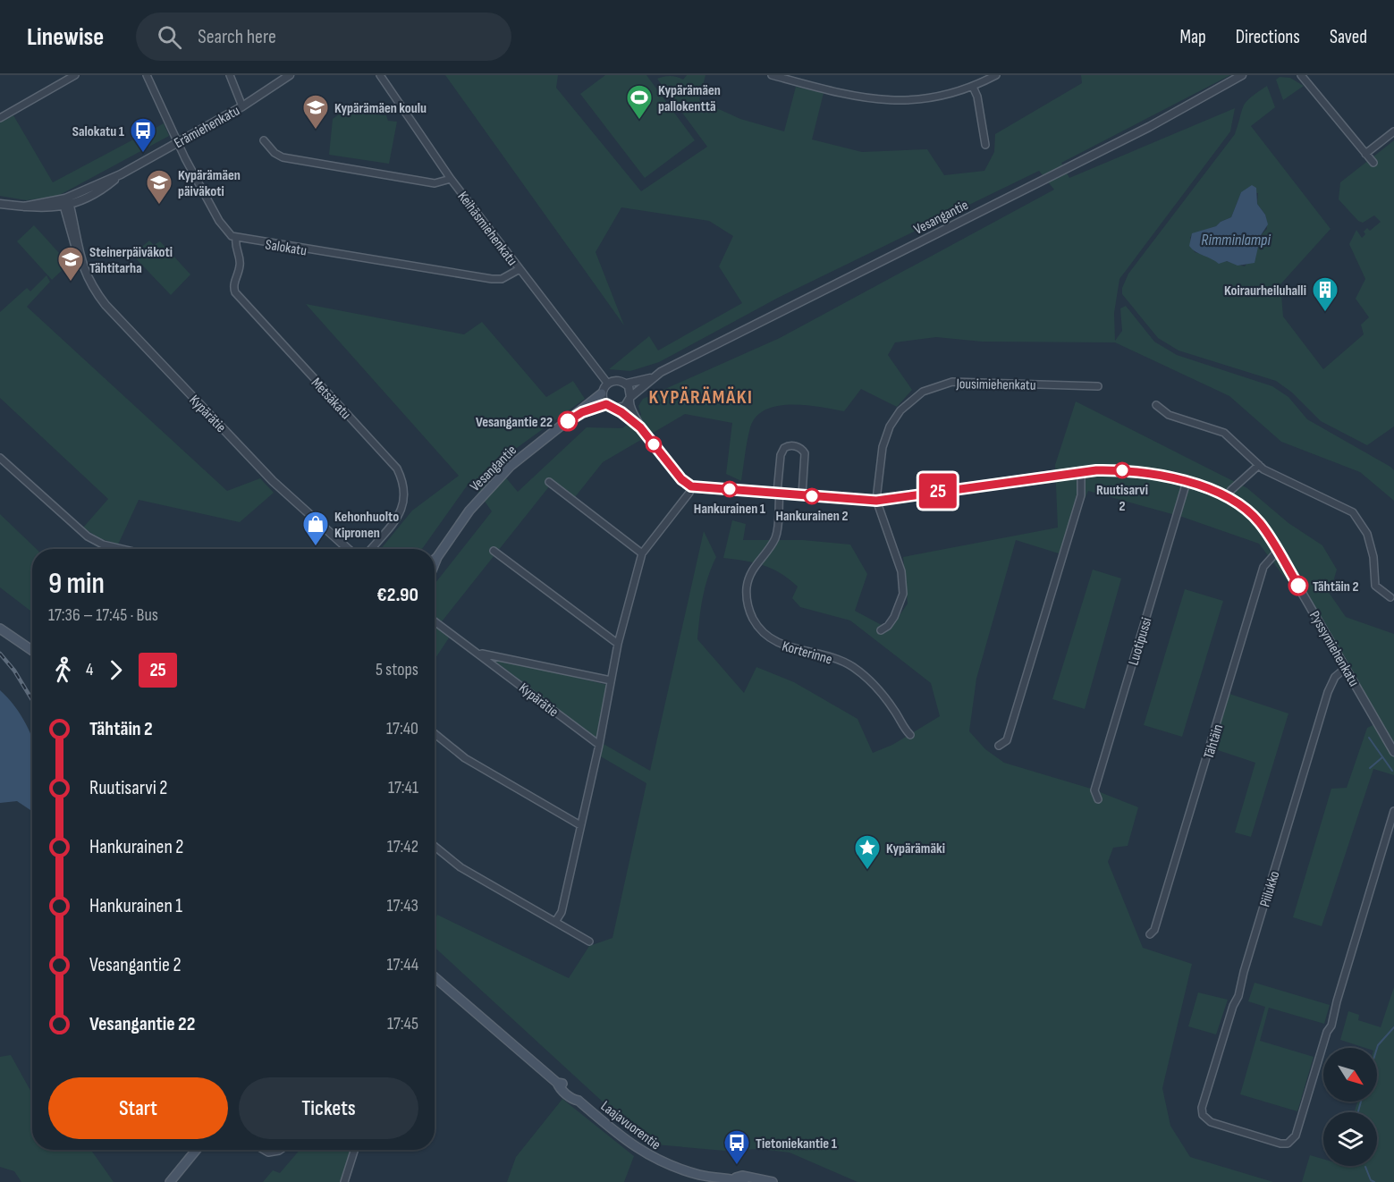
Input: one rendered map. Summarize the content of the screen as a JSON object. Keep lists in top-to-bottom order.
{
  "streets": {
    "main road": ["Vesangantie", "Laajavuorentie"],
    "street": [
      "Erämiehenkatu",
      "Keihäsmiehenkatu",
      "Salokatu",
      "Jousimiehenkatu",
      "Metsäkatu",
      "Kypärätie",
      "Luotipussi",
      "Pyssymiehenkatu",
      "Korterinne",
      "Tähtäin",
      "Piilukko"
    ]
  },
  "crossings": [
    ["Erämiehenkatu", "Kypärätie"],
    ["Vesangantie", "Keihäsmiehenkatu"],
    ["Keihäsmiehenkatu", "Salokatu"],
    ["Salokatu", "Metsäkatu"],
    ["Jousimiehenkatu", "Pyssymiehenkatu"],
    ["Luotipussi", "Pyssymiehenkatu"],
    ["Pyssymiehenkatu", "Korterinne"],
    ["Pyssymiehenkatu", "Tähtäin"],
    ["Pyssymiehenkatu", "Piilukko"]
  ],
  "districts": ["KYPÄRÄMÄKI"],
  "water": ["Rimminlampi"],
  "places": {
    "sports": ["Kypärämäen pallokenttä"],
    "school or university": ["Kypärämäen koulu", "Kypärämäen päiväkoti", "Steinerpäiväkoti Tähtitarha"],
    "bus stop": ["Salokatu 1", "Tietoniekantie 1"],
    "building": ["Koiraurheiluhalli"],
    "other": [
      "Vesangantie 22",
      "Ruutisarvi 2",
      "Hankurainen 1",
      "Hankurainen 2",
      "Tähtäin 2"
    ],
    "shop": ["Kehonhuolto Kipronen"],
    "place": ["Kypärämäki"]
  },
  "lines": ["bus line 25"],
  "north": "bottom right",
  "page": {
    "header": "Linewise",
    "search": "Search here",
    "nav": ["Map", "Directions", "Saved"],
    "on_map": "25",
    "heading": ["9 min", "17:36 – 17:45 · Bus", "€2.90"],
    "legs": ["4", "25", "5 stops"],
    "list": [
      {
        "name": "Tähtäin 2",
        "value": "17:40"
      },
      {
        "name": "Ruutisarvi 2",
        "value": "17:41"
      },
      {
        "name": "Hankurainen 2",
        "value": "17:42"
      },
      {
        "name": "Hankurainen 1",
        "value": "17:43"
      },
      {
        "name": "Vesangantie 2",
        "value": "17:44"
      },
      {
        "name": "Vesangantie 22",
        "value": "17:45"
      }
    ],
    "buttons": ["Start", "Tickets"]
  }
}
